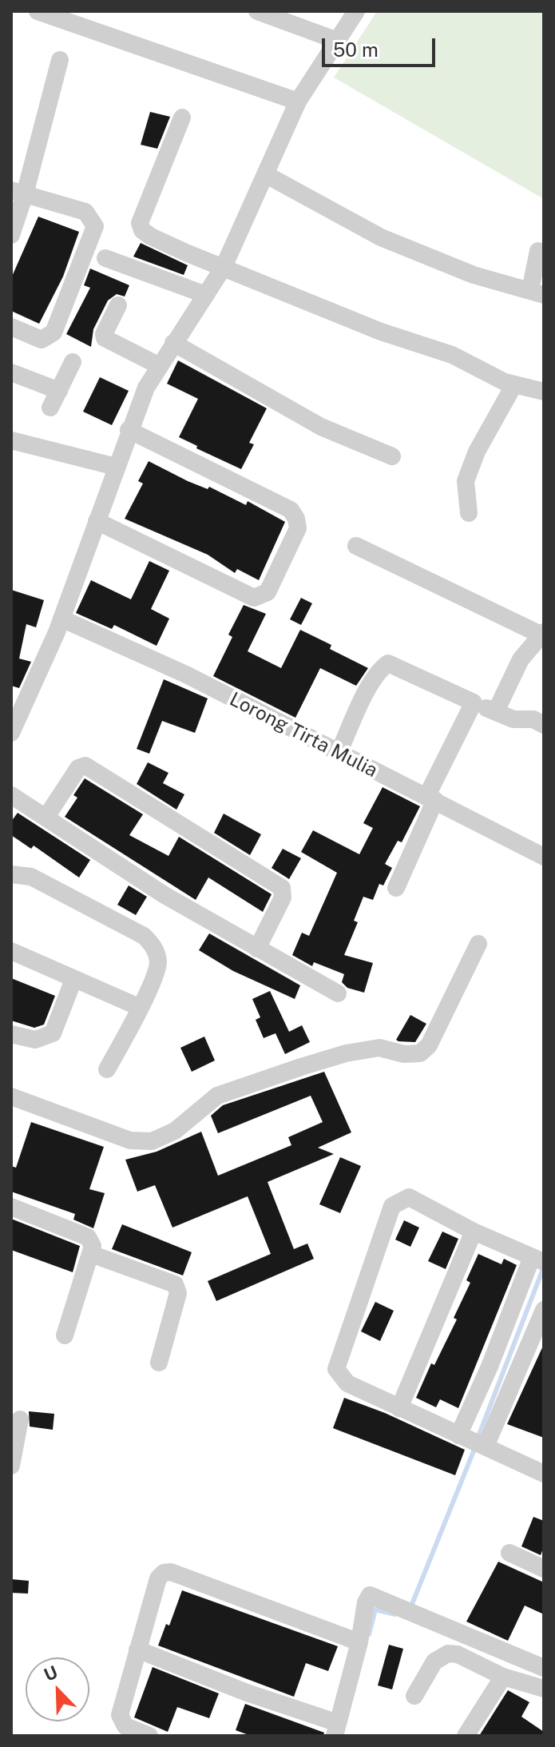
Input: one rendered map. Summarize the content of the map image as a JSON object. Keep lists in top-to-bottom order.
{
  "streets": {
    "street": ["Lorong Tirta Mulia"]
  },
  "scale_bar": "50 m",
  "north": "top left"
}
